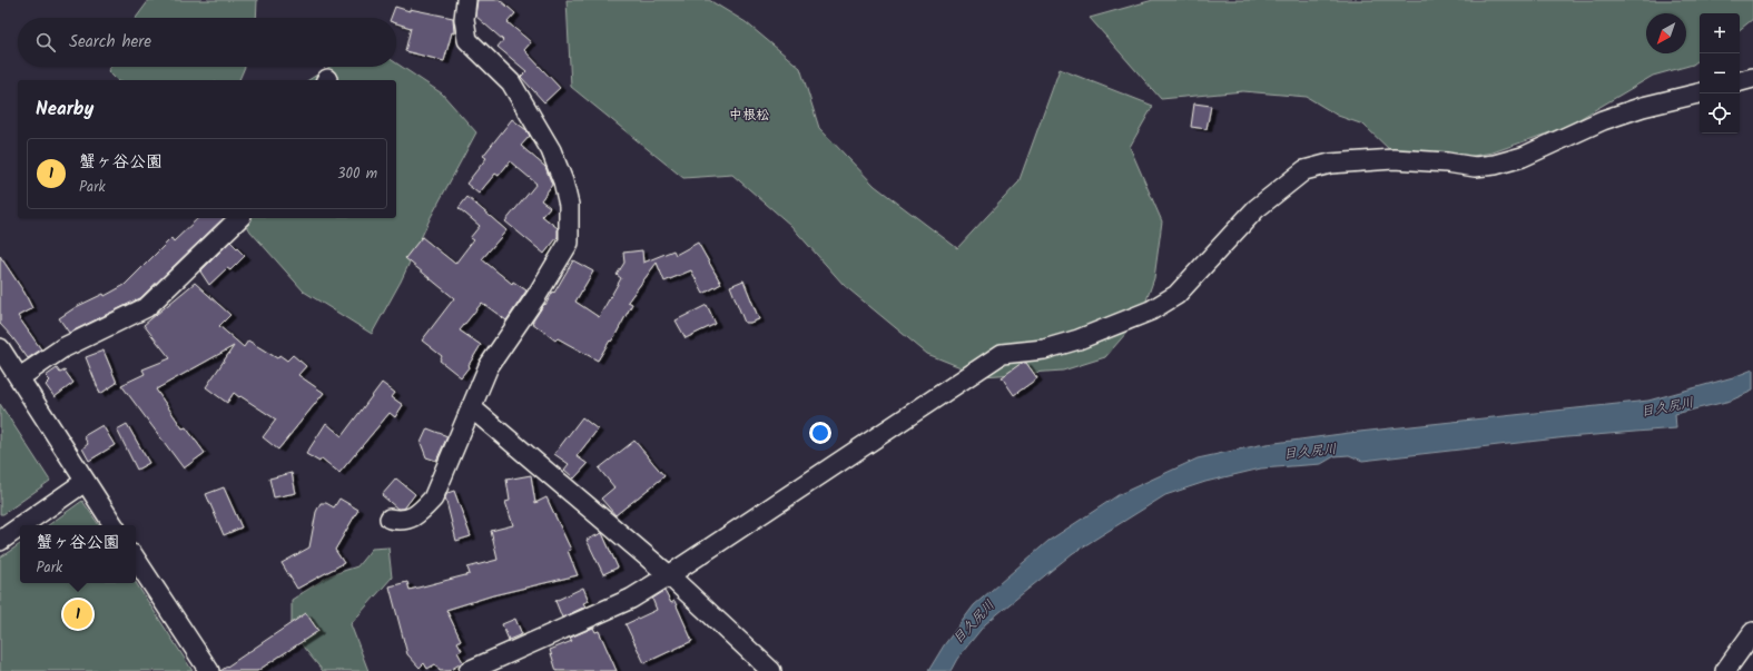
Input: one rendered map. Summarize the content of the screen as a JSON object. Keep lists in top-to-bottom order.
{
  "districts": ["中根松"],
  "water": ["目久尻川"],
  "north": "bottom left",
  "page": {
    "map_buttons": ["+", "−"],
    "search": "Search here",
    "heading": "Nearby",
    "list": [
      {
        "mark": "1",
        "name": "蟹ヶ谷公園",
        "note": "Park",
        "value": "300 m"
      }
    ],
    "popup": ["蟹ヶ谷公園", "Park"],
    "pins": "1"
  }
}
